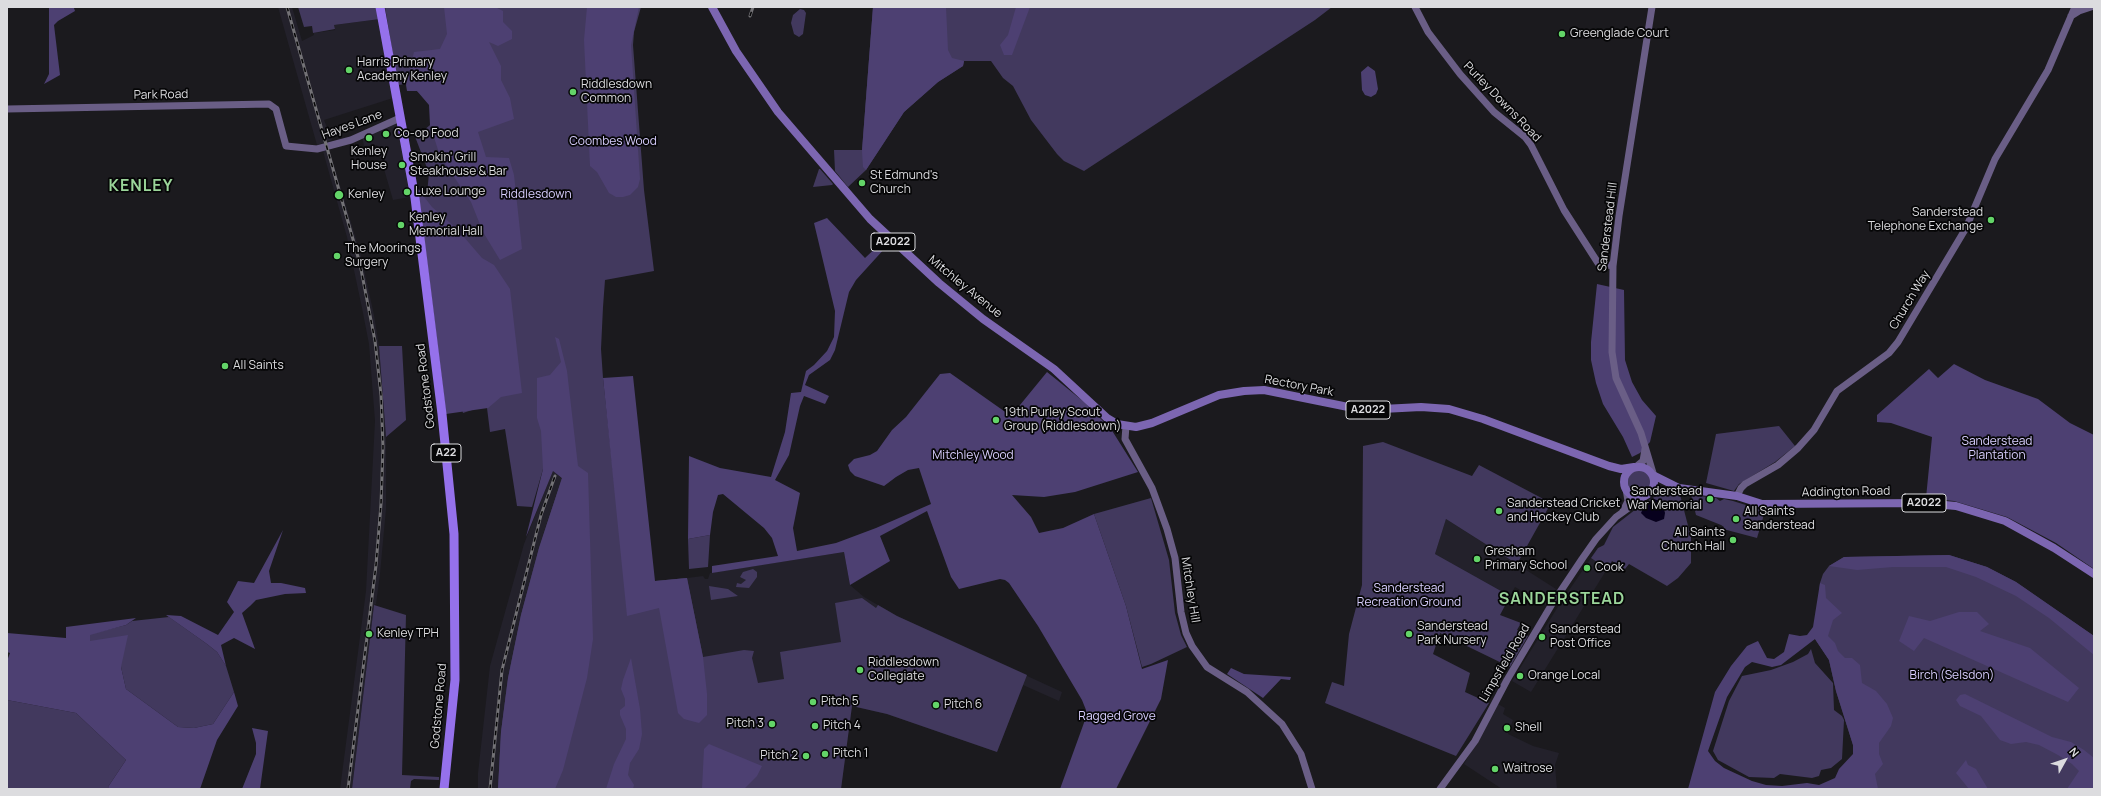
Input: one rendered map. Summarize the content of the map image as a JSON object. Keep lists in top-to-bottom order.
{
  "streets": {
    "highway": ["Godstone Road", "A22"],
    "main road": [
      "A2022",
      "Mitchley Avenue",
      "Rectory Park",
      "Addington Road"
    ],
    "street": [
      "Park Road",
      "Purley Downs Road",
      "Hayes Lane",
      "Sanderstead Hill",
      "Church Way",
      "Mitchley Hill",
      "Limpsfield Road"
    ]
  },
  "crossings": [
    ["Park Road", "Hayes Lane"],
    ["Purley Downs Road", "Sanderstead Hill"],
    ["Hayes Lane", "Godstone Road"],
    ["Sanderstead Hill", "A2022"],
    ["Sanderstead Hill", "Rectory Park"],
    ["Sanderstead Hill", "Limpsfield Road"],
    ["A2022", "Rectory Park"],
    ["A2022", "Addington Road"],
    ["A2022", "Limpsfield Road"],
    ["Mitchley Avenue", "Rectory Park"],
    ["Mitchley Avenue", "Mitchley Hill"],
    ["Church Way", "Addington Road"],
    ["Rectory Park", "Mitchley Hill"],
    ["Rectory Park", "Limpsfield Road"]
  ],
  "districts": ["KENLEY", "SANDERSTEAD"],
  "parks": [
    "Coombes Wood",
    "Riddlesdown",
    "Sanderstead Plantation",
    "Mitchley Wood",
    "Sanderstead Recreation Ground",
    "Birch (Selsdon)",
    "Ragged Grove"
  ],
  "places": [
    "Greenglade Court",
    "Harris Primary Academy Kenley",
    "Riddlesdown Common",
    "Co-op Food",
    "Kenley House",
    "Smokin' Grill Steakhouse & Bar",
    "St Edmund's Church",
    "Luxe Lounge",
    "Kenley",
    "Sanderstead Telephone Exchange",
    "Kenley Memorial Hall",
    "The Moorings Surgery",
    "All Saints",
    "19th Purley Scout Group (Riddlesdown)",
    "Sanderstead War Memorial",
    "Sanderstead Cricket and Hockey Club",
    "All Saints Sanderstead",
    "All Saints Church Hall",
    "Gresham Primary School",
    "Cook",
    "Kenley TPH",
    "Sanderstead Park Nursery",
    "Sanderstead Post Office",
    "Riddlesdown Collegiate",
    "Orange Local",
    "Pitch 5",
    "Pitch 6",
    "Pitch 3",
    "Pitch 4",
    "Shell",
    "Pitch 1",
    "Pitch 2",
    "Waitrose"
  ],
  "north": "top right"
}
